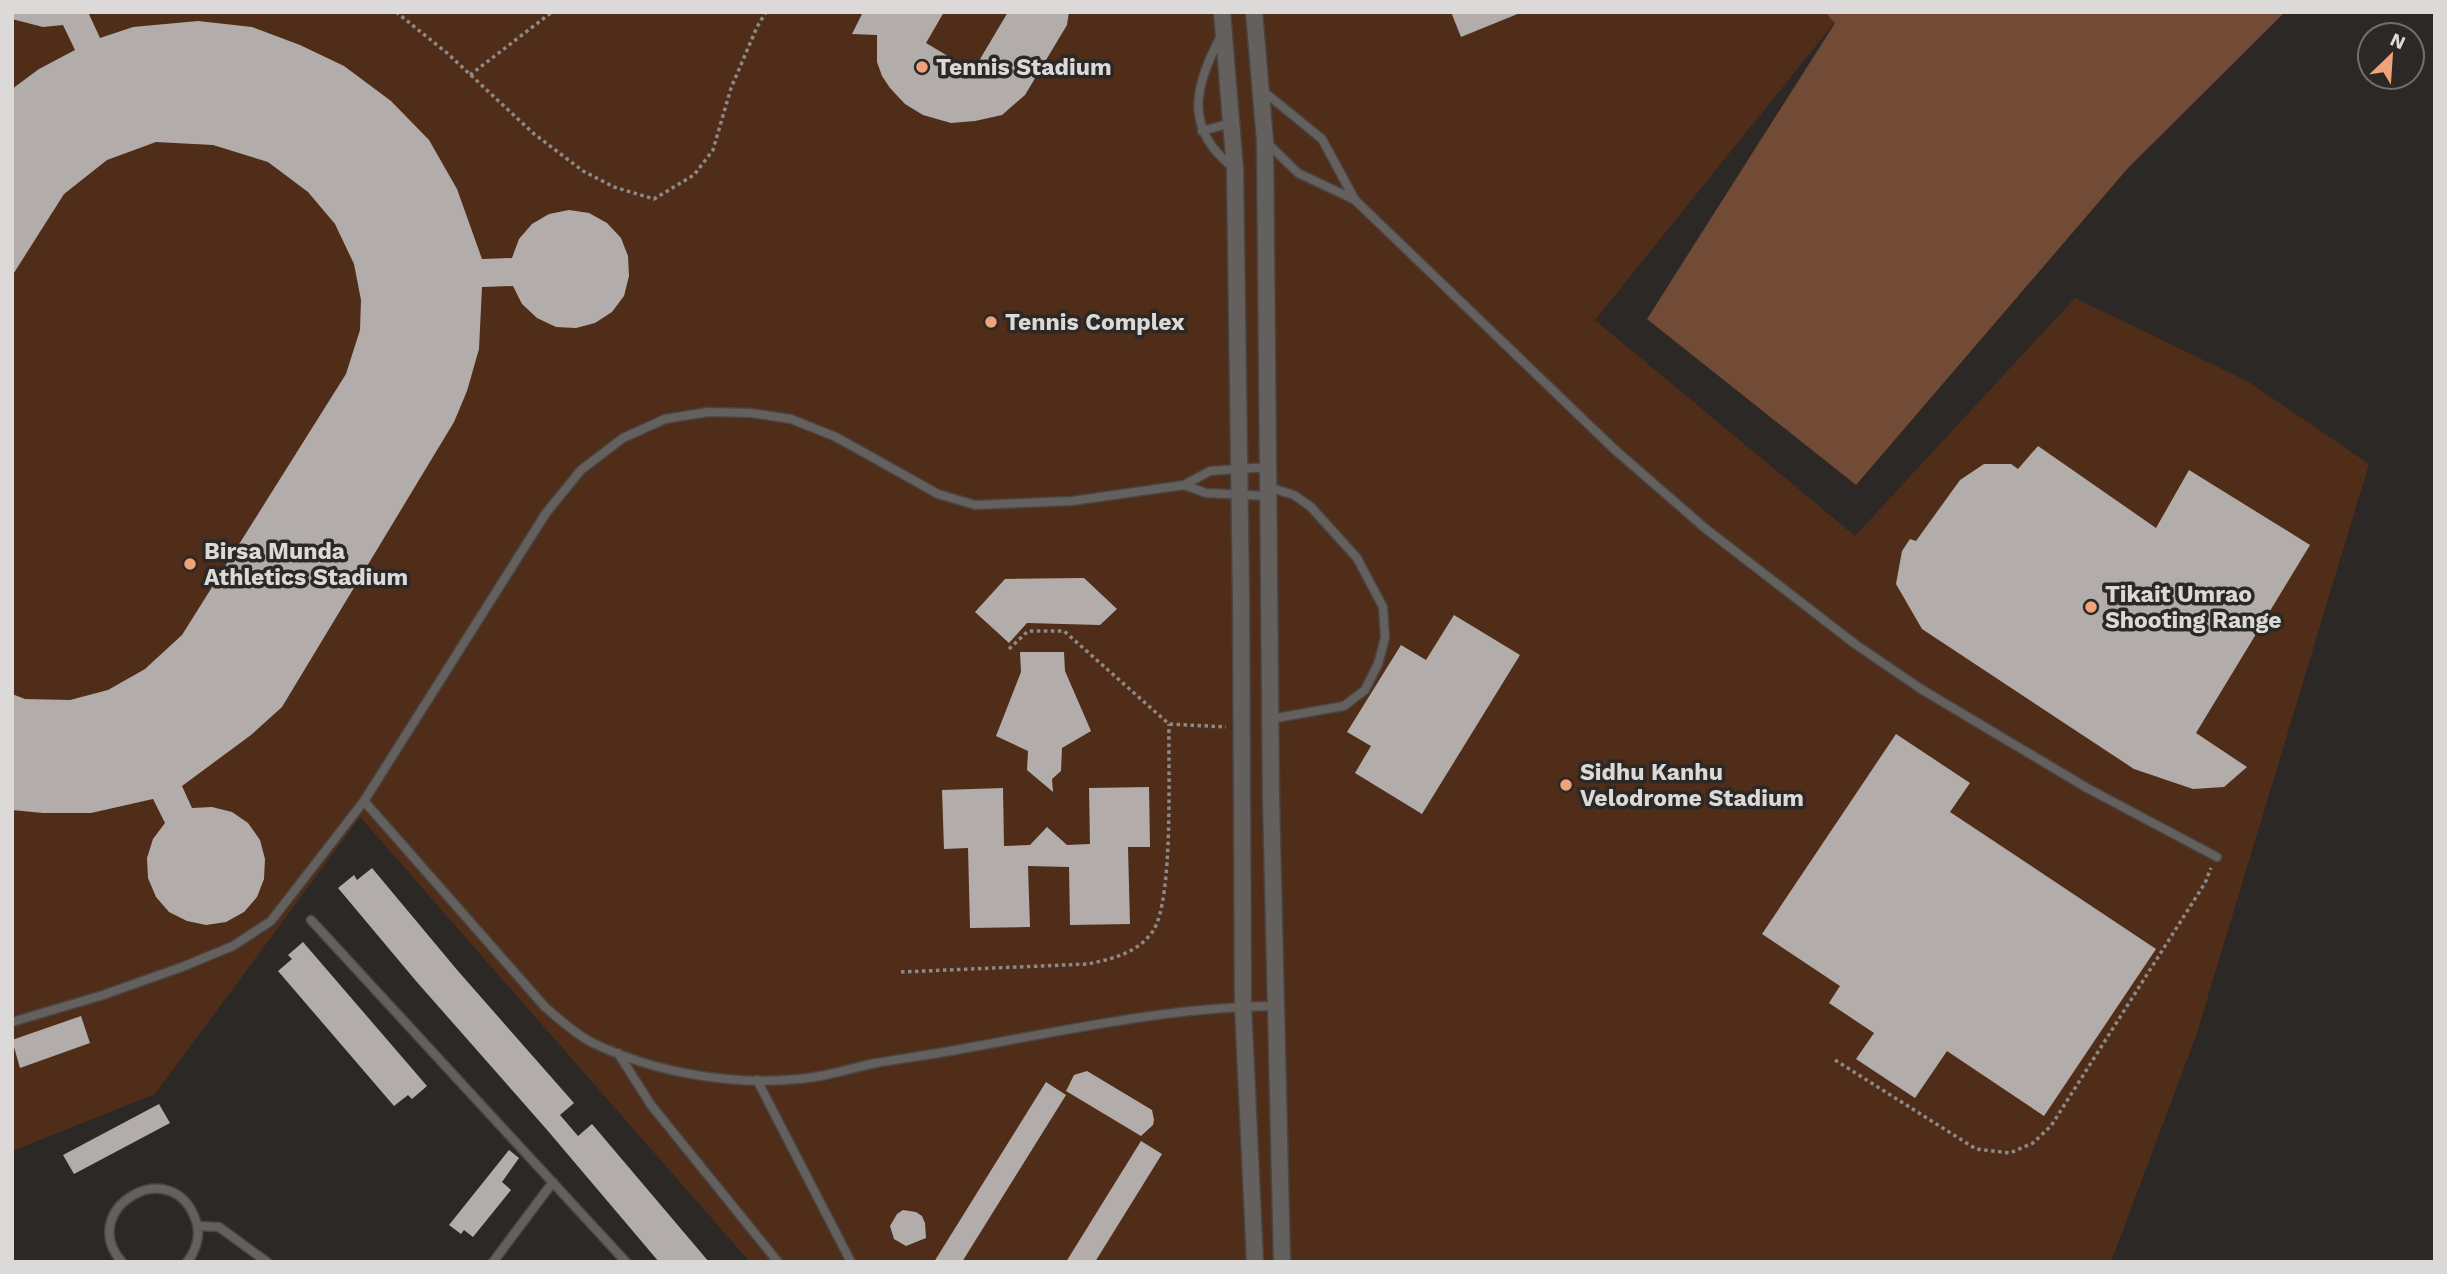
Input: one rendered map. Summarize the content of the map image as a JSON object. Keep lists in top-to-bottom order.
{
  "places": [
    "Tennis Stadium",
    "Tennis Complex",
    "Birsa Munda Athletics Stadium",
    "Tikait Umrao Shooting Range",
    "Sidhu Kanhu Velodrome Stadium"
  ],
  "north": "top right"
}
